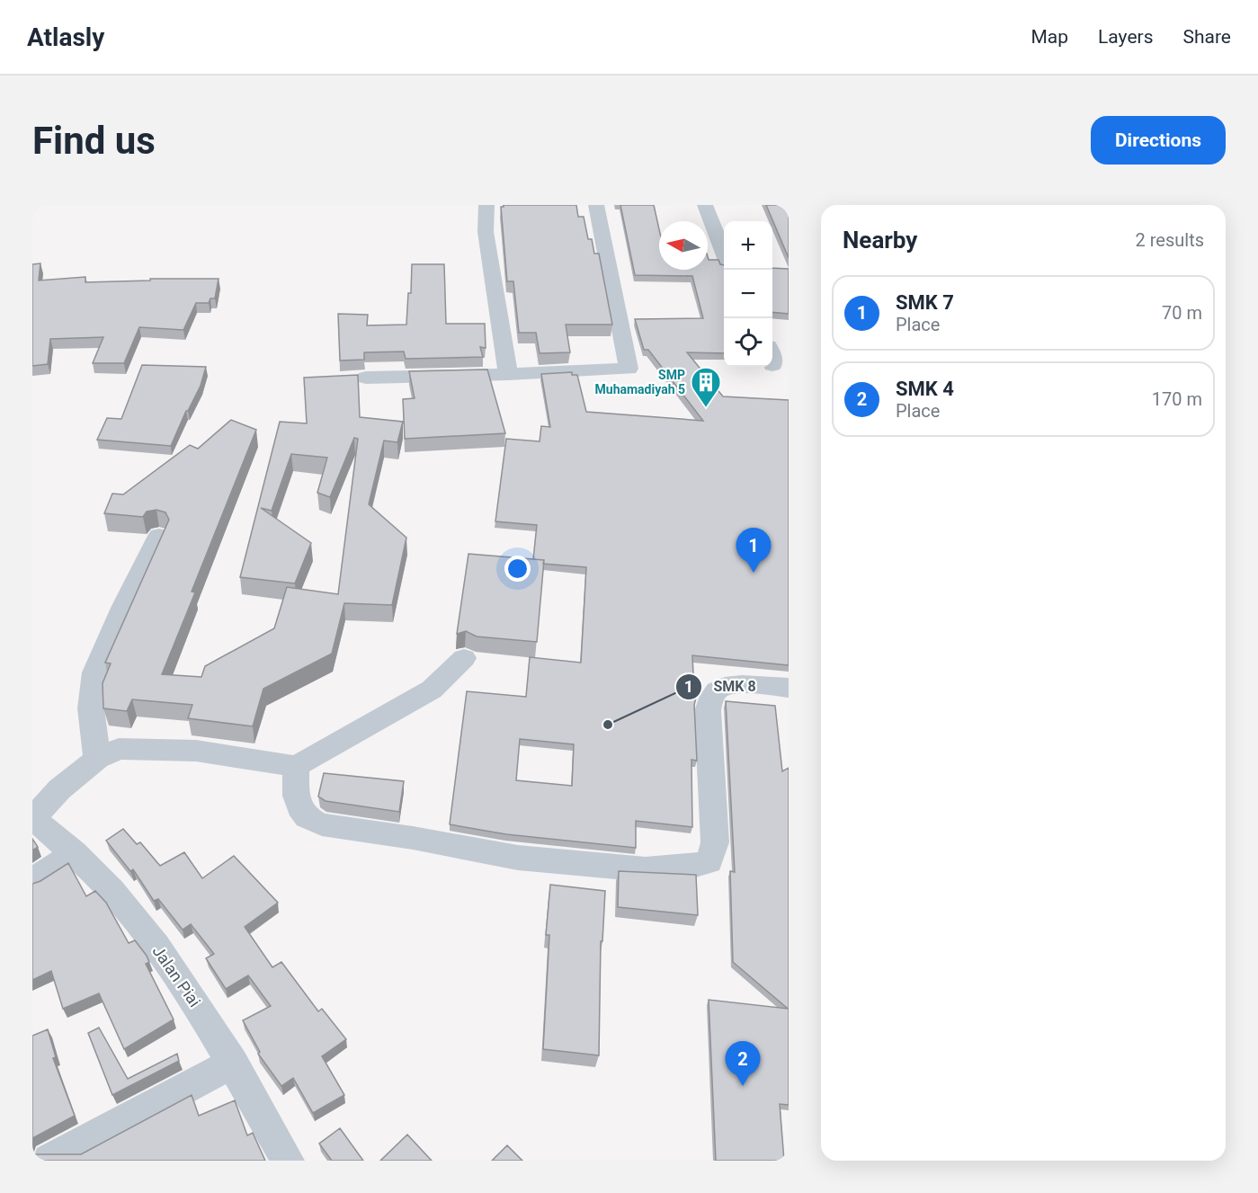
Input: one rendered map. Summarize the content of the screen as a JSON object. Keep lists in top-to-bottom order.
{
  "streets": {
    "street": ["Jalan Piai"]
  },
  "places": {
    "building": ["SMP Muhamadiyah 5"],
    "other": ["SMK 8"]
  },
  "north": "left",
  "page": {
    "header": "Atlasly",
    "nav": ["Map", "Layers", "Share"],
    "buttons": "Directions",
    "title": "Find us",
    "heading": ["Nearby", "2 results"],
    "map_buttons": ["+", "−"],
    "list": [
      {
        "mark": "1",
        "name": "SMK 7",
        "note": "Place",
        "value": "70 m"
      },
      {
        "mark": "2",
        "name": "SMK 4",
        "note": "Place",
        "value": "170 m"
      }
    ],
    "pins": ["1", "2"]
  }
}
